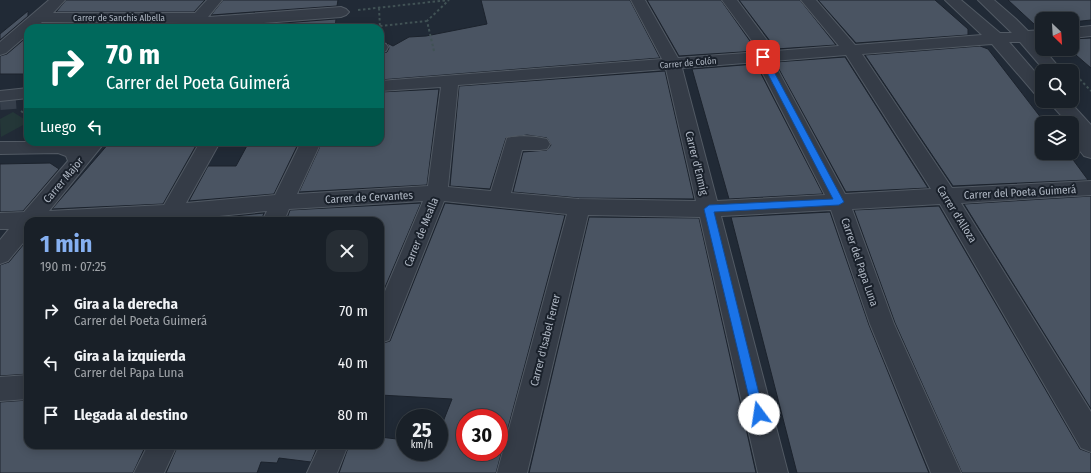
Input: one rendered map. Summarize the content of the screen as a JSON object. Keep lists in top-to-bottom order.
{
  "streets": {
    "street": [
      "Carrer de Sanchis Albella",
      "Carrer de Colón",
      "Carrer d'Enmig",
      "Carrer Major",
      "Carrer del Poeta Guimerá",
      "Carrer de Cervantes",
      "Carrer d'Alloza",
      "Carrer de Mealla",
      "Carrer del Papa Luna",
      "Carrer d'Isabel Ferrer"
    ]
  },
  "crossings": [
    ["Carrer de Colón", "Carrer d'Enmig"],
    ["Carrer de Colón", "Carrer d'Alloza"],
    ["Carrer de Colón", "Carrer de Mealla"],
    ["Carrer de Colón", "Carrer del Papa Luna"],
    ["Carrer d'Enmig", "Carrer del Poeta Guimerá"],
    ["Carrer d'Enmig", "Carrer de Cervantes"],
    ["Carrer del Poeta Guimerá", "Carrer de Cervantes"],
    ["Carrer del Poeta Guimerá", "Carrer d'Alloza"],
    ["Carrer del Poeta Guimerá", "Carrer del Papa Luna"],
    ["Carrer de Cervantes", "Carrer de Mealla"],
    ["Carrer de Cervantes", "Carrer d'Isabel Ferrer"]
  ],
  "north": "bottom right",
  "page": {
    "turn": ["70 m", "Carrer del Poeta Guimerá"],
    "then": "Luego",
    "heading": ["1 min", "190 m · 07:25"],
    "list": [
      {
        "name": "Gira a la derecha",
        "note": "Carrer del Poeta Guimerá",
        "value": "70 m"
      },
      {
        "name": "Gira a la izquierda",
        "note": "Carrer del Papa Luna",
        "value": "40 m"
      },
      {
        "name": "Llegada al destino",
        "value": "80 m"
      }
    ],
    "speed": "25 km/h",
    "limit": "30"
  }
}
